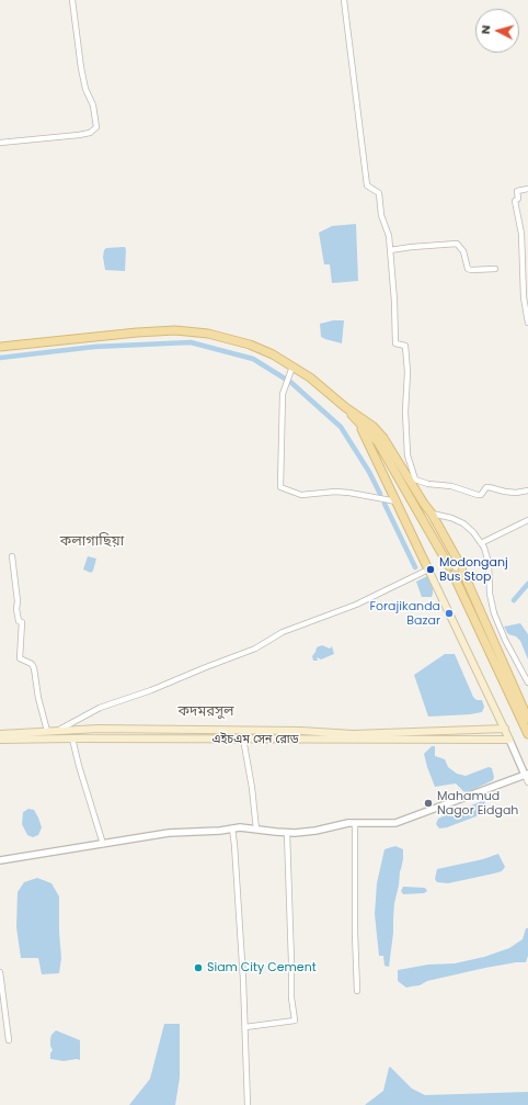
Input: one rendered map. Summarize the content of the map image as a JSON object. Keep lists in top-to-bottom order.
{
  "streets": {
    "main road": ["এইচএম সেন রোড"]
  },
  "districts": ["কলাগাছিয়া", "কদমরসুল"],
  "places": [
    "Modonganj Bus Stop",
    "Forajikanda Bazar",
    "Mahamud Nagor Eidgah",
    "Siam City Cement"
  ],
  "north": "left"
}
